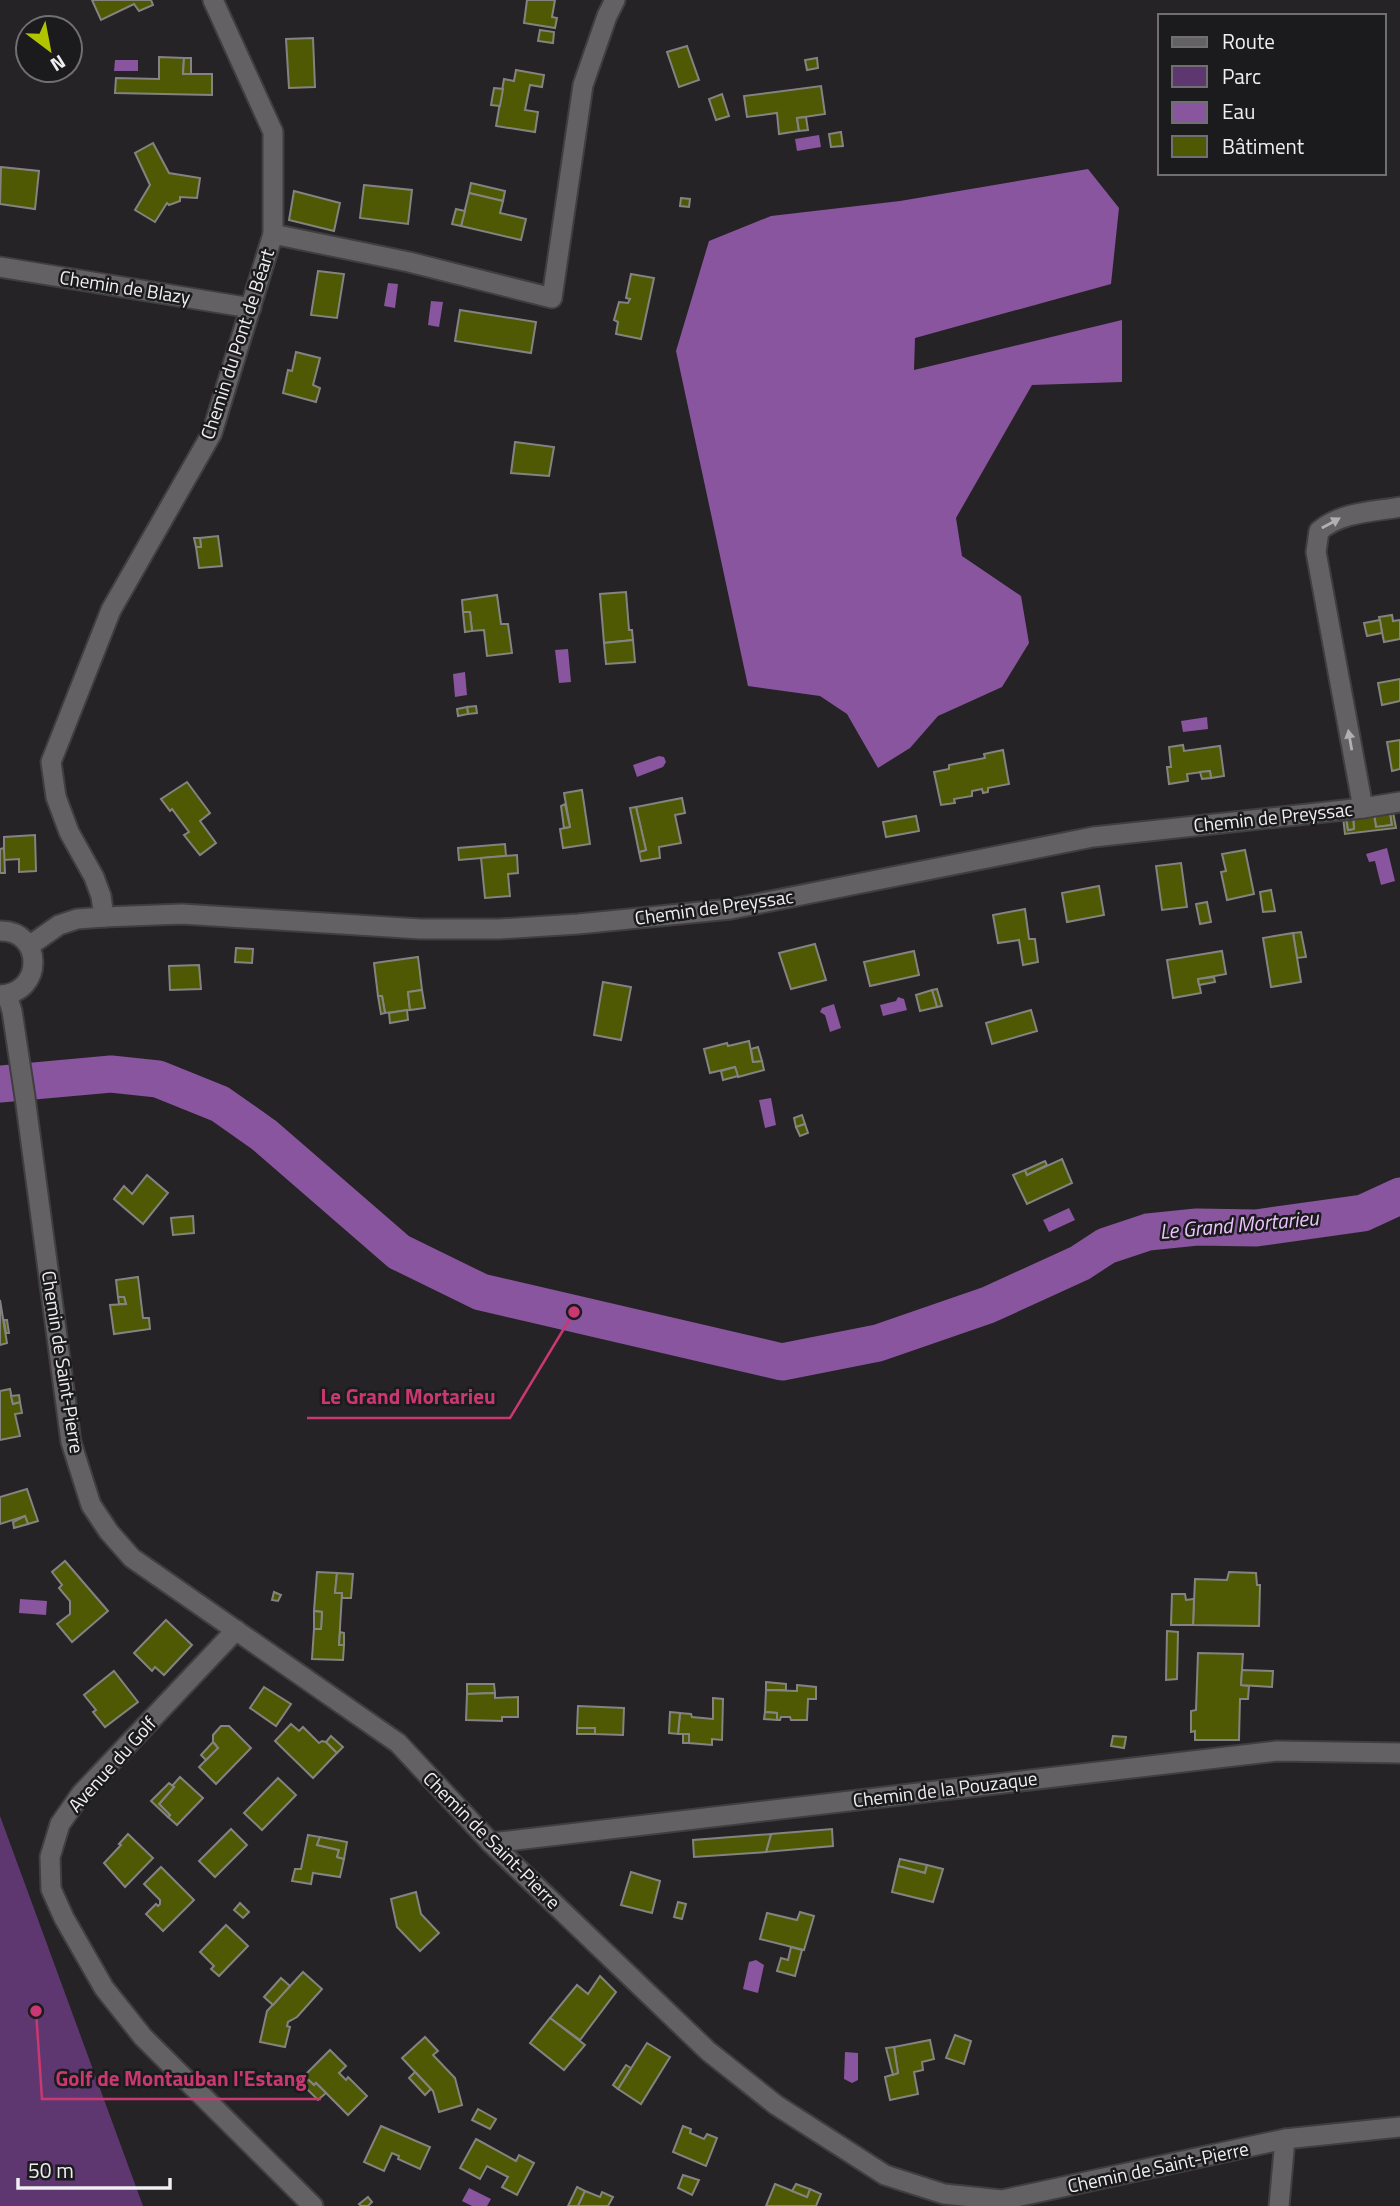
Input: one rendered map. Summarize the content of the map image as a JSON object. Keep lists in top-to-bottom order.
{
  "streets": {
    "street": [
      "Chemin de Blazy",
      "Chemin du Pont de Béart",
      "Chemin de Preyssac",
      "Chemin de Saint-Pierre",
      "Avenue du Golf",
      "Chemin de la Pouzaque"
    ]
  },
  "crossings": [
    ["Chemin de Blazy", "Chemin du Pont de Béart"],
    ["Chemin du Pont de Béart", "Chemin de Preyssac"],
    ["Chemin de Saint-Pierre", "Avenue du Golf"],
    ["Chemin de Saint-Pierre", "Chemin de la Pouzaque"]
  ],
  "water": ["Le Grand Mortarieu"],
  "places": ["Le Grand Mortarieu", "Golf de Montauban l'Estang"],
  "legend": [
    "Route",
    "Parc",
    "Eau",
    "Bâtiment"
  ],
  "scale_bar": "50 m",
  "north": "bottom right"
}
